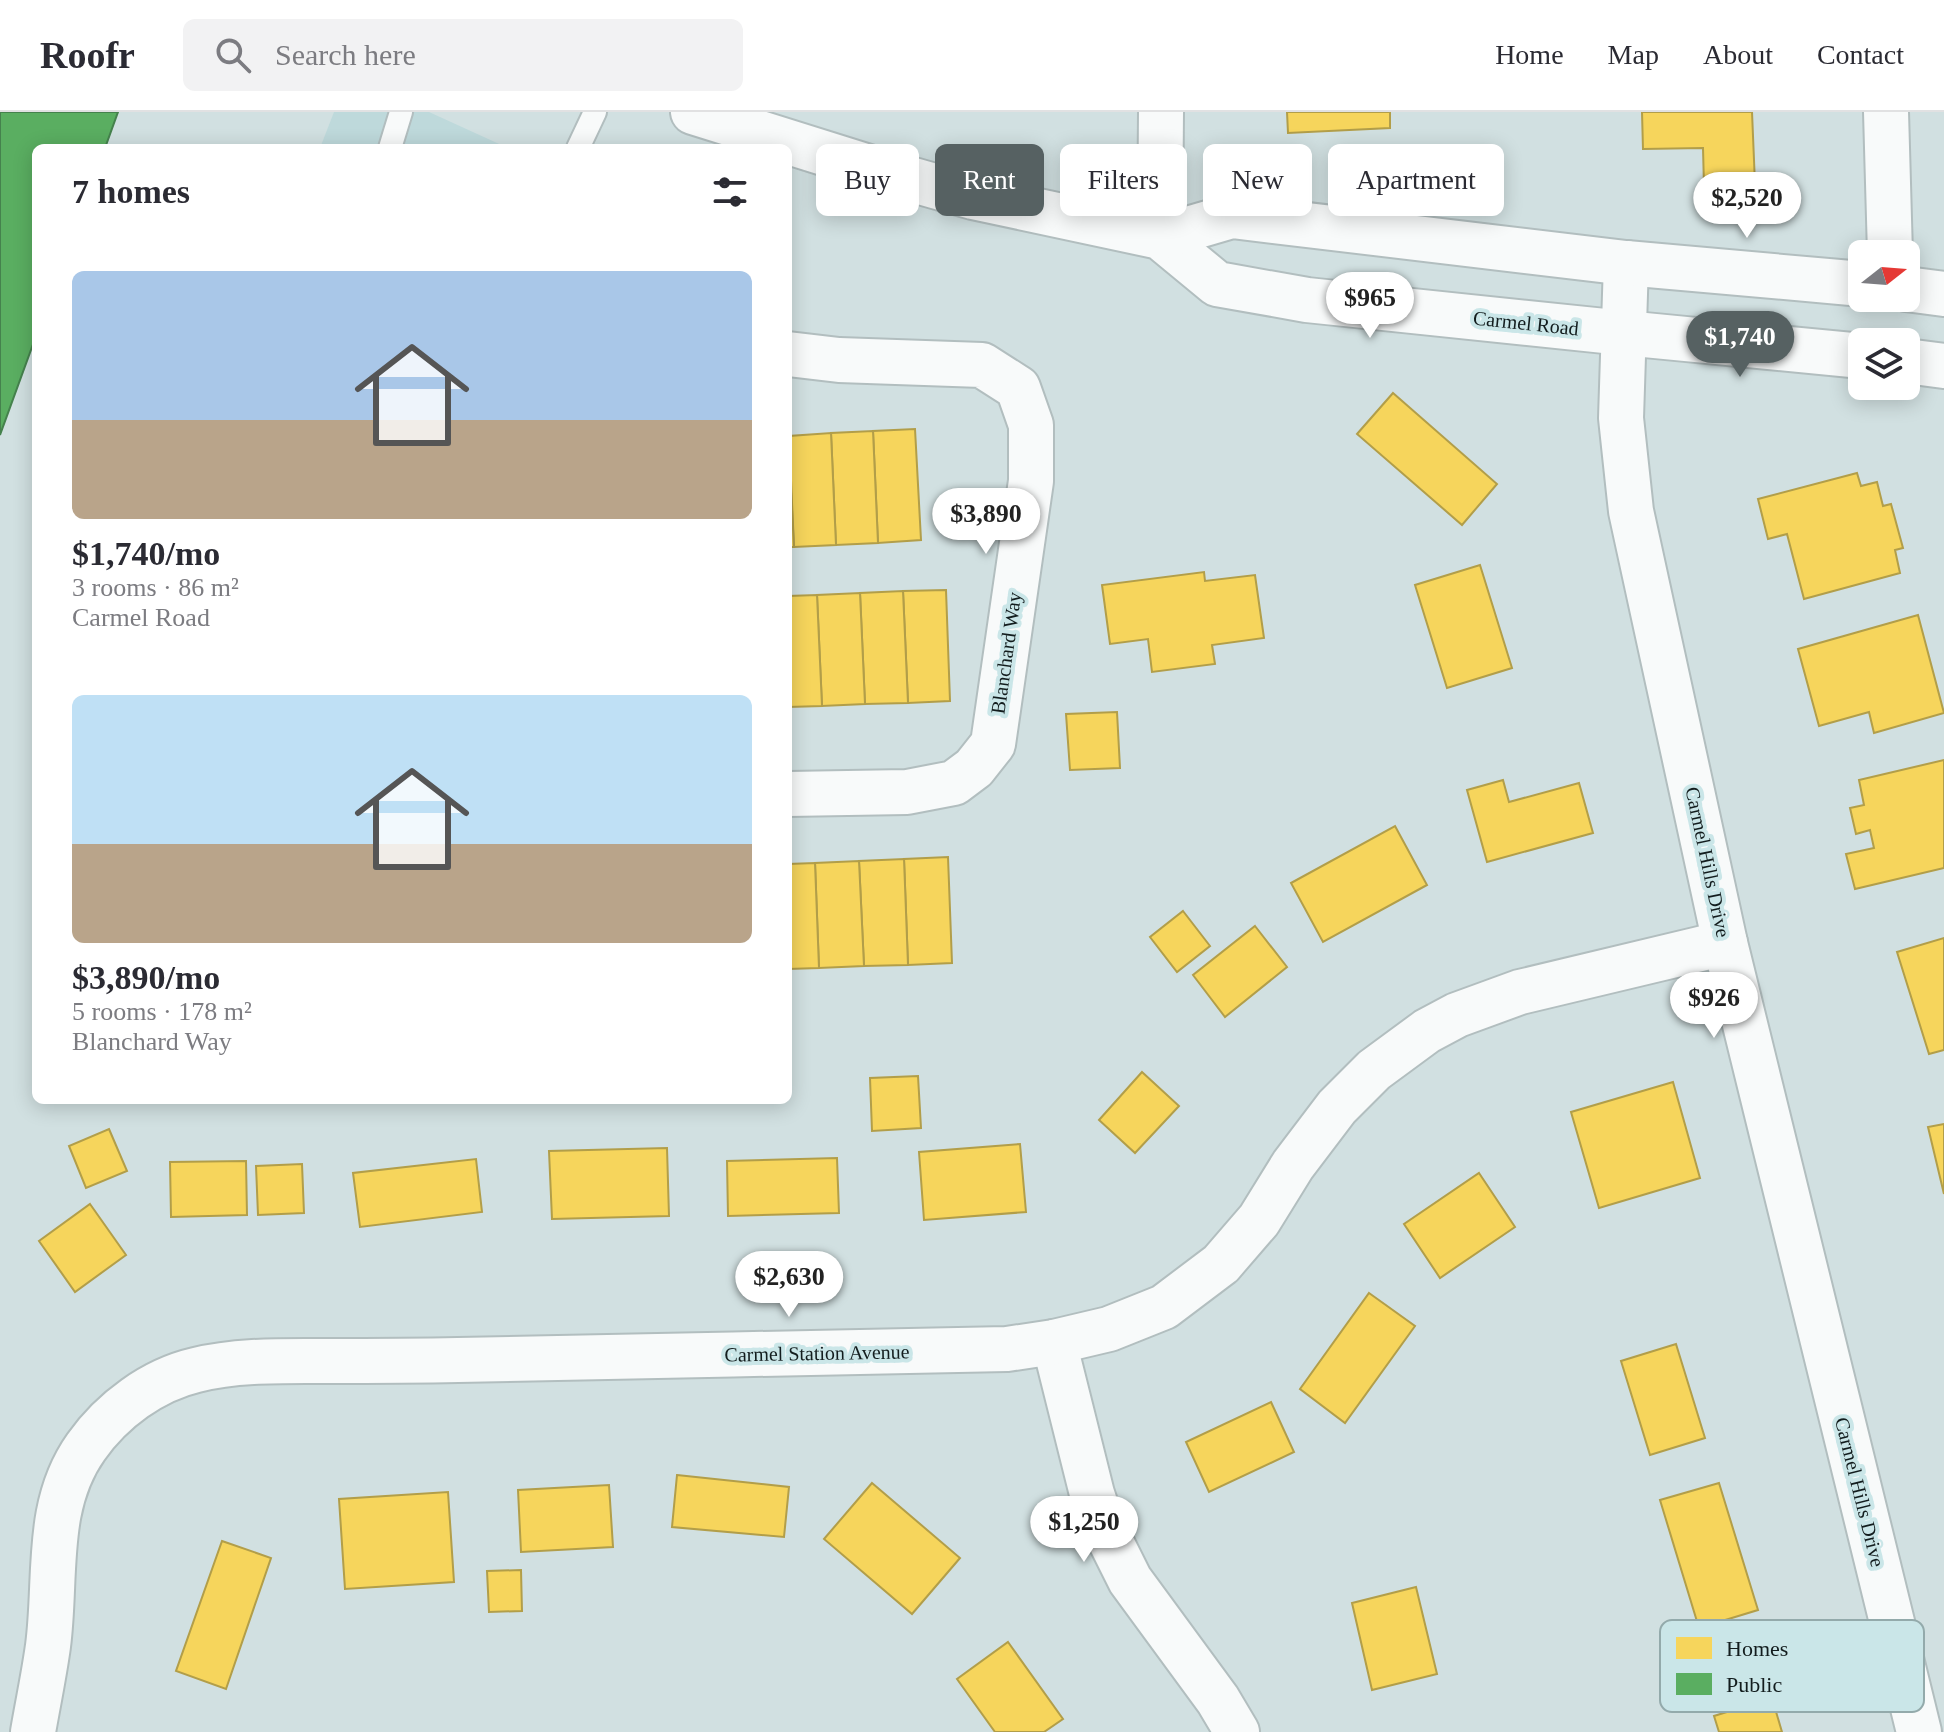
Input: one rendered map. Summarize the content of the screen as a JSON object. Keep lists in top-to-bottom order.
{
  "streets": {
    "street": [
      "Carmel Road",
      "Blanchard Way",
      "Carmel Hills Drive",
      "Carmel Station Avenue"
    ]
  },
  "crossings": [
    ["Carmel Road", "Carmel Hills Drive"],
    ["Carmel Hills Drive", "Carmel Station Avenue"]
  ],
  "legend": ["Homes", "Public"],
  "north": "right",
  "page": {
    "header": "Roofr",
    "search": "Search here",
    "nav": [
      "Home",
      "Map",
      "About",
      "Contact"
    ],
    "chip": [
      "Buy",
      "Rent",
      "Filters",
      "New",
      "Apartment"
    ],
    "heading": "7 homes",
    "price": [
      "$2,520",
      "$965",
      "$1,740",
      "$3,890",
      "$926",
      "$2,630",
      "$1,250"
    ],
    "list": [
      {
        "name": "$1,740/mo",
        "note": "3 rooms · 86 m² · Carmel Road"
      },
      {
        "name": "$3,890/mo",
        "note": "5 rooms · 178 m² · Blanchard Way"
      }
    ]
  }
}
